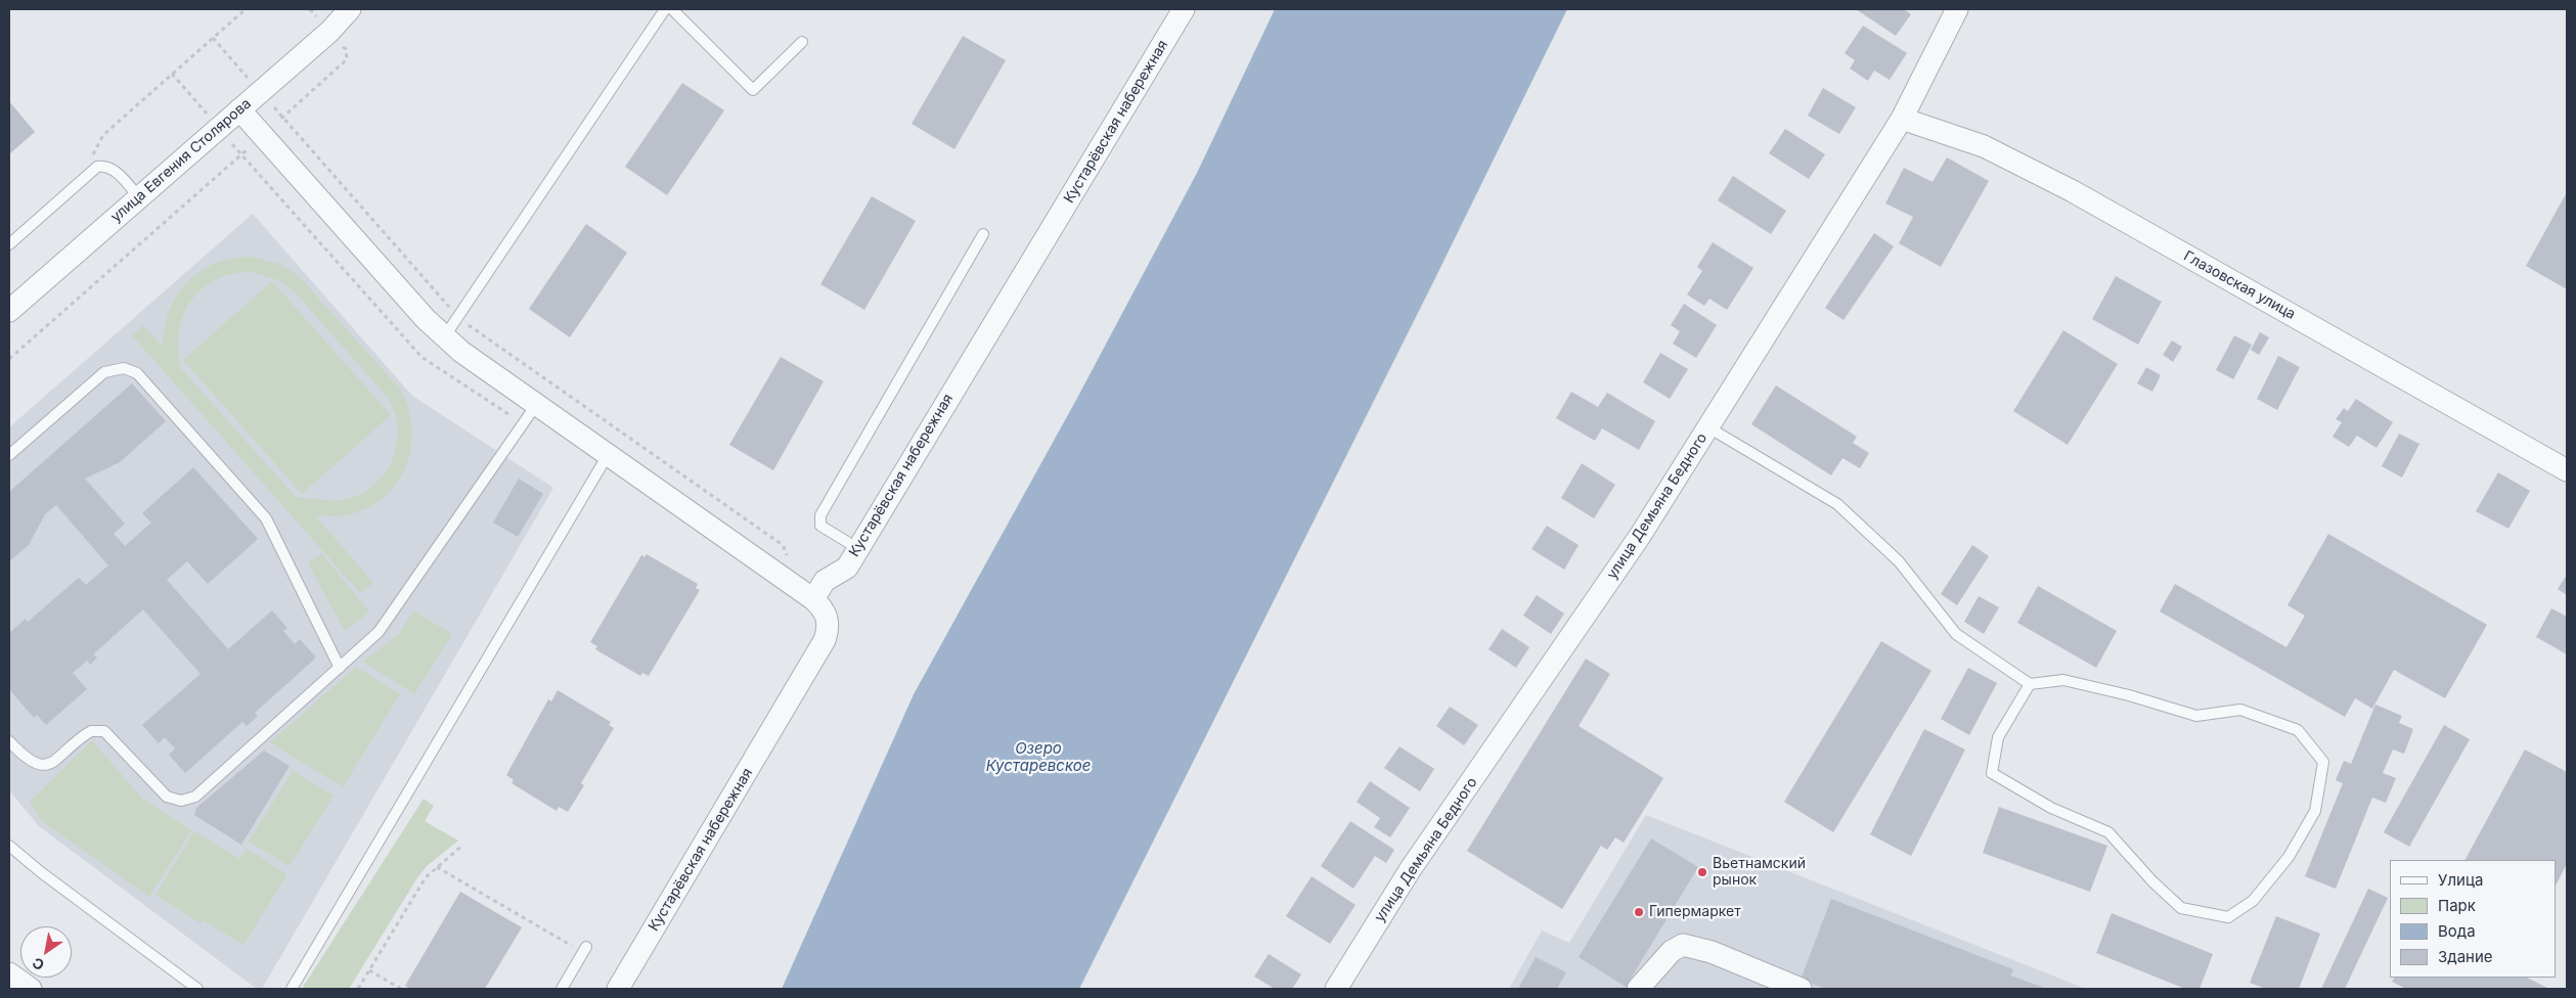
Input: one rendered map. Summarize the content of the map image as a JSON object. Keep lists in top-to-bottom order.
{
  "streets": {
    "street": [
      "Кустарёвская набережная",
      "улица Евгения Столярова",
      "Глазовская улица",
      "улица Демьяна Бедного"
    ]
  },
  "crossings": [
    ["Глазовская улица", "улица Демьяна Бедного"]
  ],
  "water": ["Озеро Кустаревское"],
  "places": ["Вьетнамский рынок", "Гипермаркет"],
  "legend": [
    "Улица",
    "Парк",
    "Вода",
    "Здание"
  ],
  "north": "bottom left"
}
